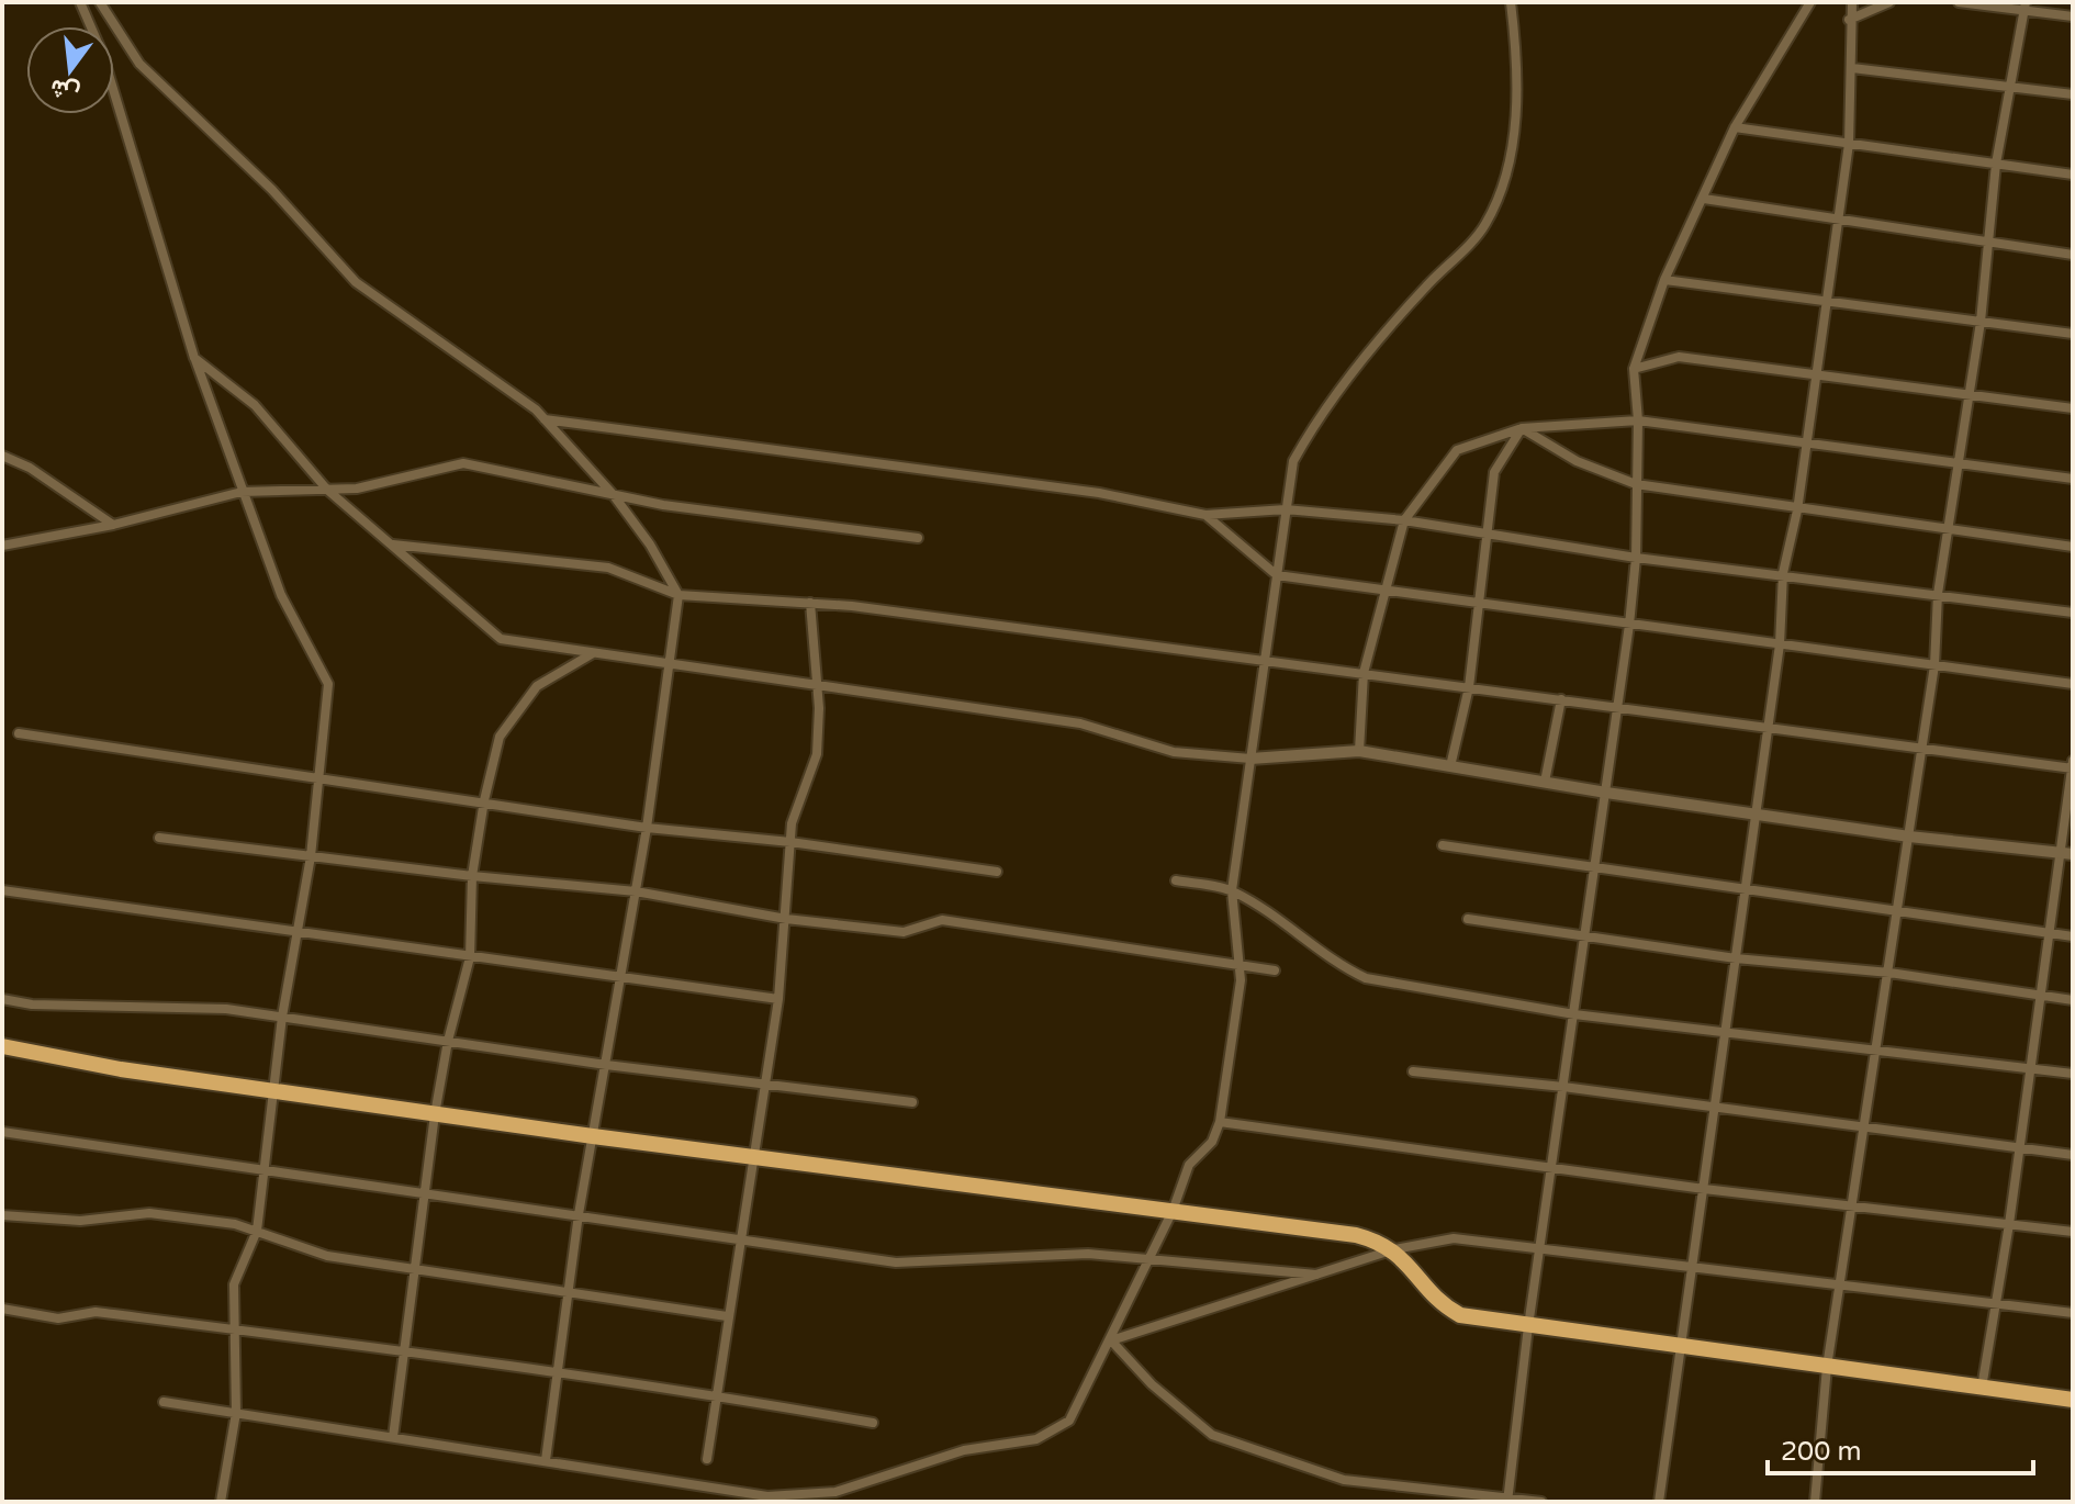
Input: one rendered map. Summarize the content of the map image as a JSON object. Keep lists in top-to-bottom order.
{
  "scale_bar": "200 m",
  "north": "bottom"
}
